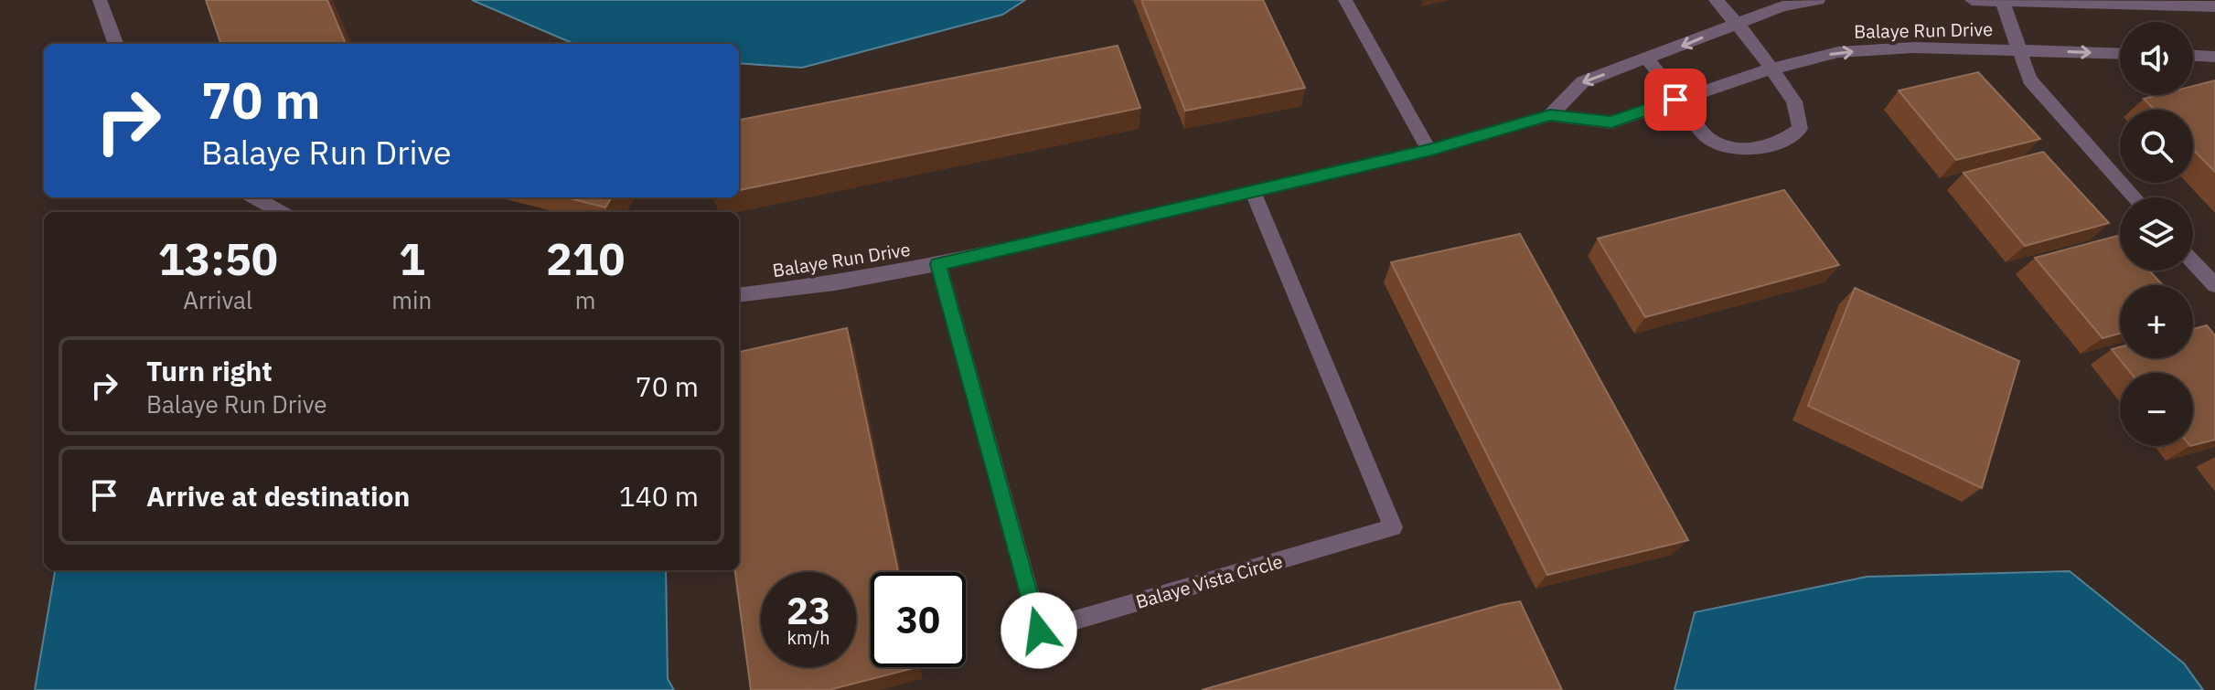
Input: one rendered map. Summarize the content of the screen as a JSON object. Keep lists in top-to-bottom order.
{
  "streets": {
    "street": ["Balaye Run Drive", "Balaye Vista Circle"]
  },
  "crossings": [
    ["Balaye Run Drive", "Balaye Vista Circle"]
  ],
  "page": {
    "map_buttons": ["+", "−"],
    "turn": ["70 m", "Balaye Run Drive"],
    "eta": [
      "13:50",
      "Arrival",
      "1",
      "min",
      "210",
      "m"
    ],
    "list": [
      {
        "name": "Turn right",
        "note": "Balaye Run Drive",
        "value": "70 m"
      },
      {
        "name": "Arrive at destination",
        "value": "140 m"
      }
    ],
    "speed": "23 km/h",
    "limit": "30"
  }
}
